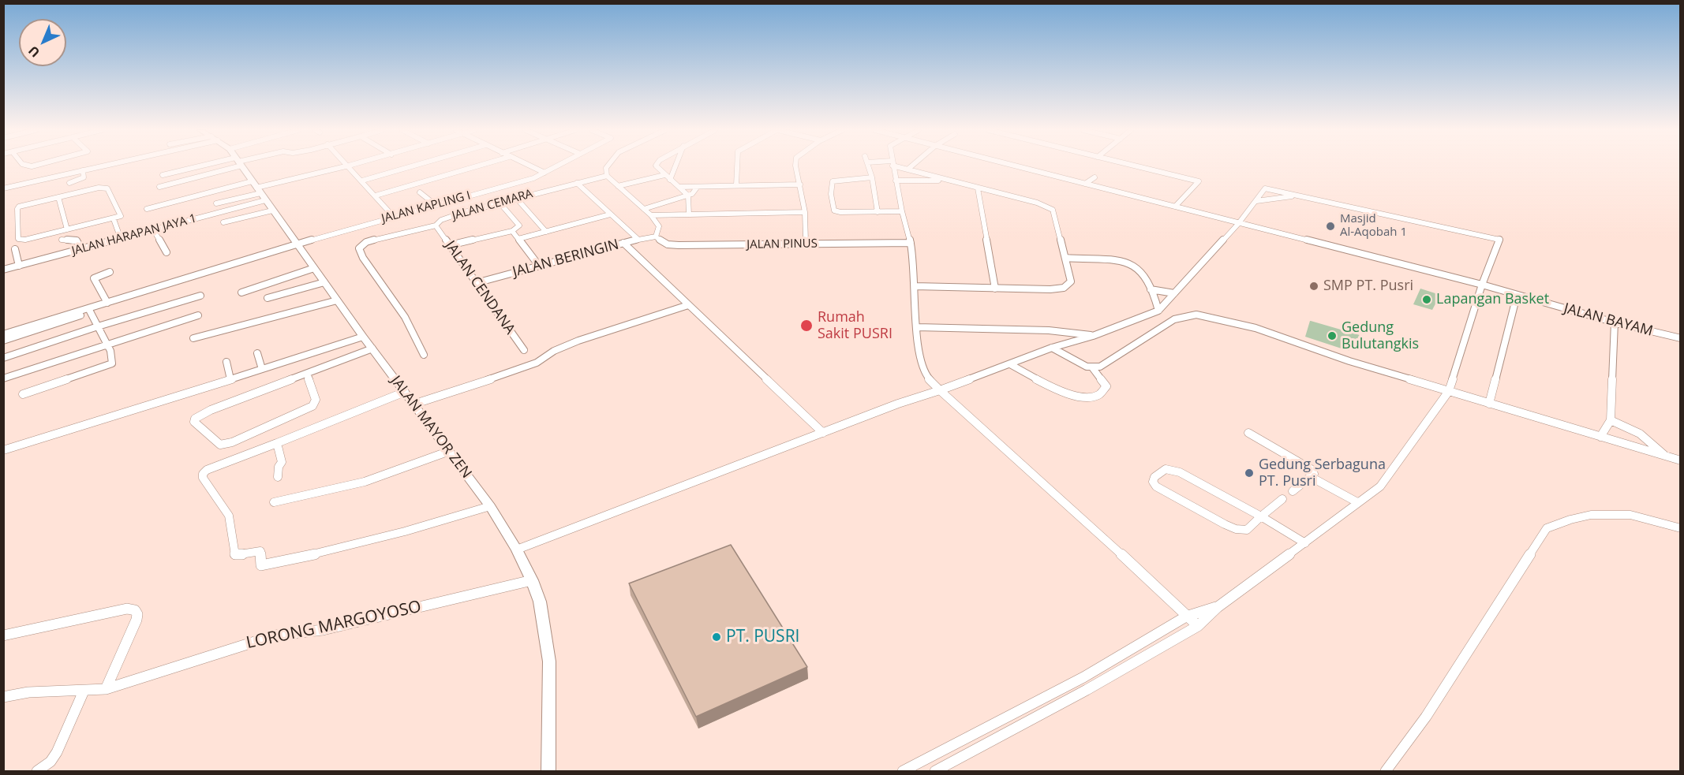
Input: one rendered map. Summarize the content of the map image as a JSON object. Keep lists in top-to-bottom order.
{
  "streets": {
    "street": [
      "JALAN CEMARA",
      "JALAN KAPLING I",
      "JALAN HARAPAN JAYA 1",
      "JALAN PINUS",
      "JALAN BERINGIN",
      "JALAN CENDANA",
      "JALAN BAYAM",
      "JALAN MAYOR ZEN",
      "LORONG MARGOYOSO"
    ]
  },
  "crossings": [
    ["JALAN CEMARA", "JALAN CENDANA"],
    ["JALAN KAPLING I", "JALAN MAYOR ZEN"],
    ["JALAN HARAPAN JAYA 1", "JALAN MAYOR ZEN"],
    ["JALAN PINUS", "JALAN BERINGIN"],
    ["JALAN BERINGIN", "JALAN CENDANA"],
    ["JALAN MAYOR ZEN", "LORONG MARGOYOSO"]
  ],
  "places": [
    "Masjid Al-Aqobah 1",
    "SMP PT. Pusri",
    "Lapangan Basket",
    "Rumah Sakit PUSRI",
    "Gedung Bulutangkis",
    "Gedung Serbaguna PT. Pusri",
    "PT. PUSRI"
  ],
  "north": "bottom left"
}
